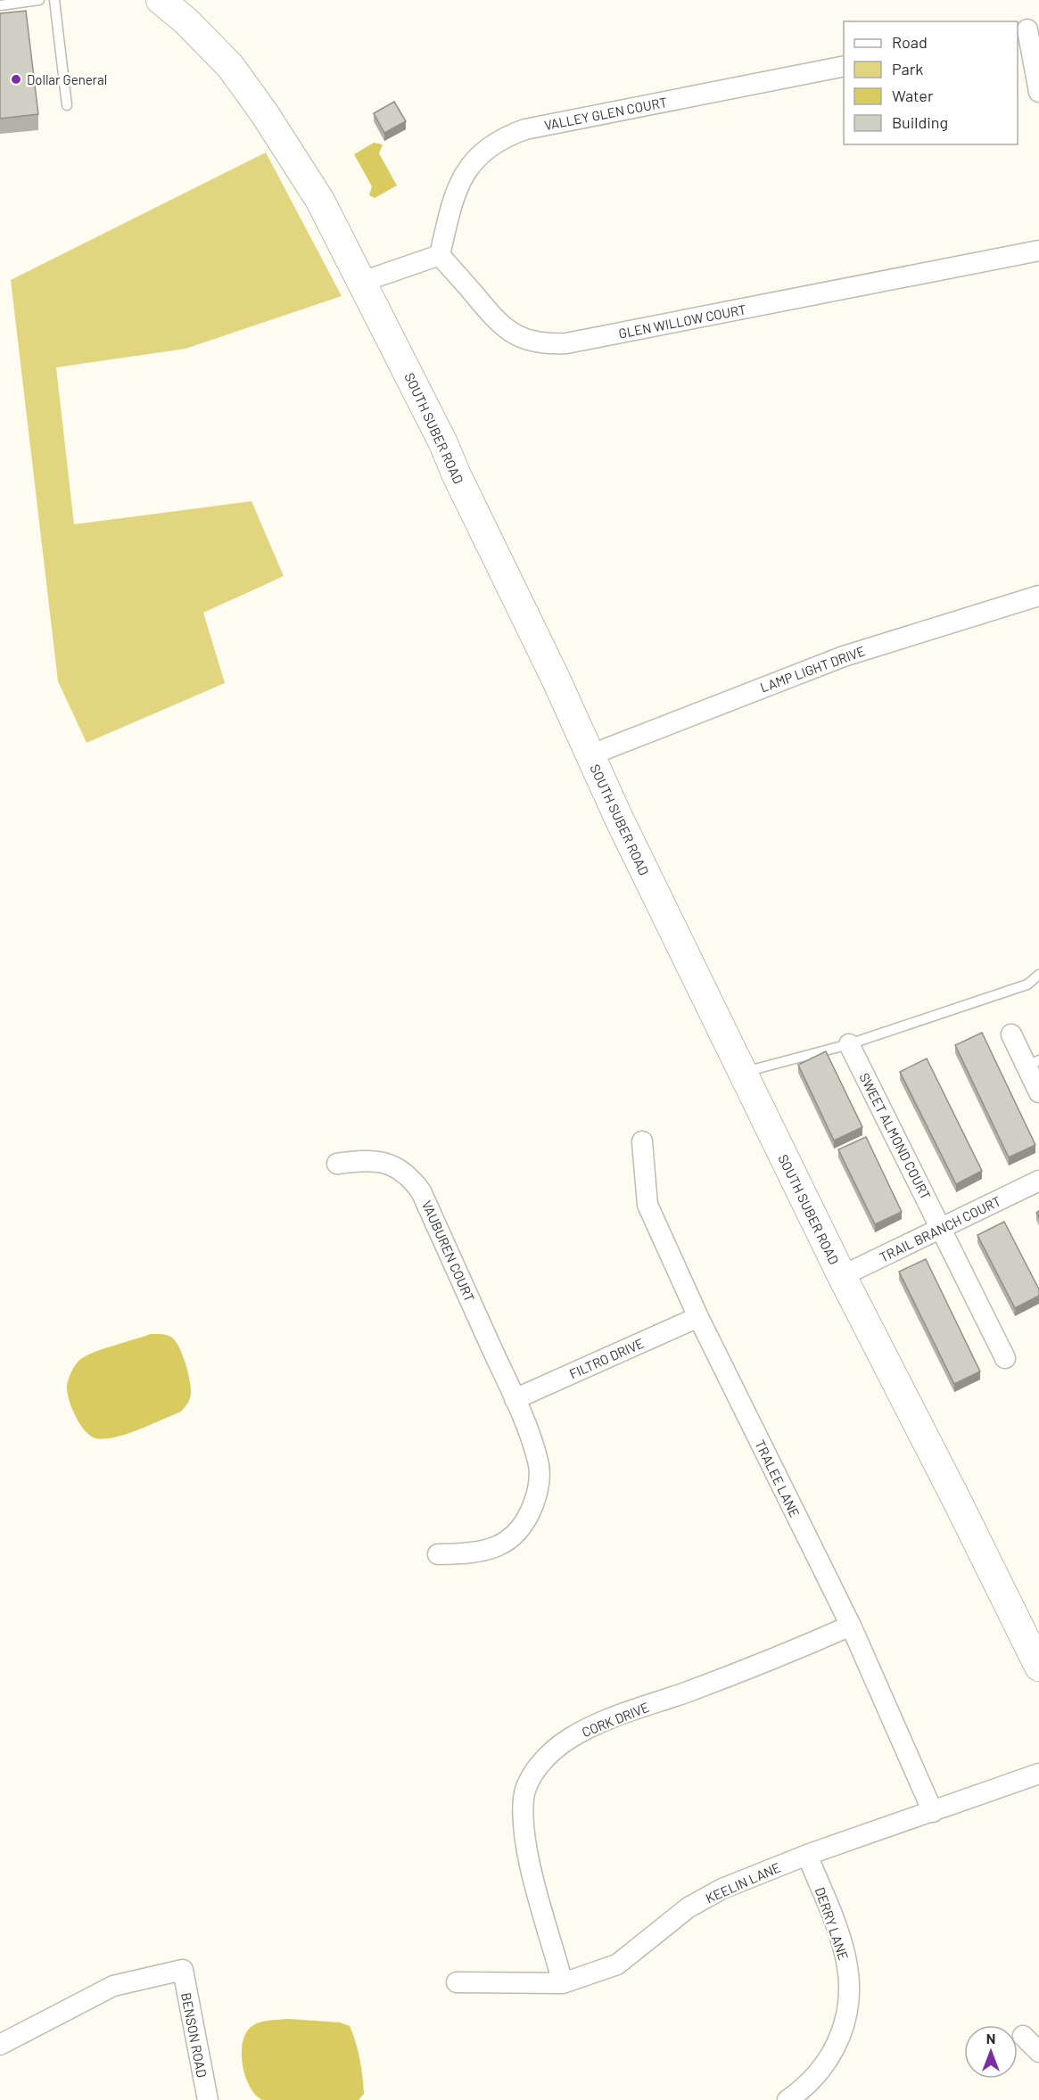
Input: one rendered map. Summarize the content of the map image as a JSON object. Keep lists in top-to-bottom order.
{
  "streets": {
    "street": [
      "VALLEY GLEN COURT",
      "GLEN WILLOW COURT",
      "SOUTH SUBER ROAD",
      "LAMP LIGHT DRIVE",
      "SWEET ALMOND COURT",
      "TRAIL BRANCH COURT",
      "VAUBUREN COURT",
      "FILTRO DRIVE",
      "TRALEE LANE",
      "CORK DRIVE",
      "KEELIN LANE",
      "DERRY LANE",
      "BENSON ROAD"
    ]
  },
  "crossings": [
    ["VALLEY GLEN COURT", "GLEN WILLOW COURT"],
    ["SOUTH SUBER ROAD", "LAMP LIGHT DRIVE"],
    ["SOUTH SUBER ROAD", "TRAIL BRANCH COURT"],
    ["SWEET ALMOND COURT", "TRAIL BRANCH COURT"],
    ["VAUBUREN COURT", "FILTRO DRIVE"],
    ["FILTRO DRIVE", "TRALEE LANE"],
    ["TRALEE LANE", "CORK DRIVE"],
    ["TRALEE LANE", "KEELIN LANE"],
    ["CORK DRIVE", "KEELIN LANE"],
    ["KEELIN LANE", "DERRY LANE"]
  ],
  "places": ["Dollar General"],
  "legend": [
    "Road",
    "Park",
    "Water",
    "Building"
  ],
  "north": "top"
}
